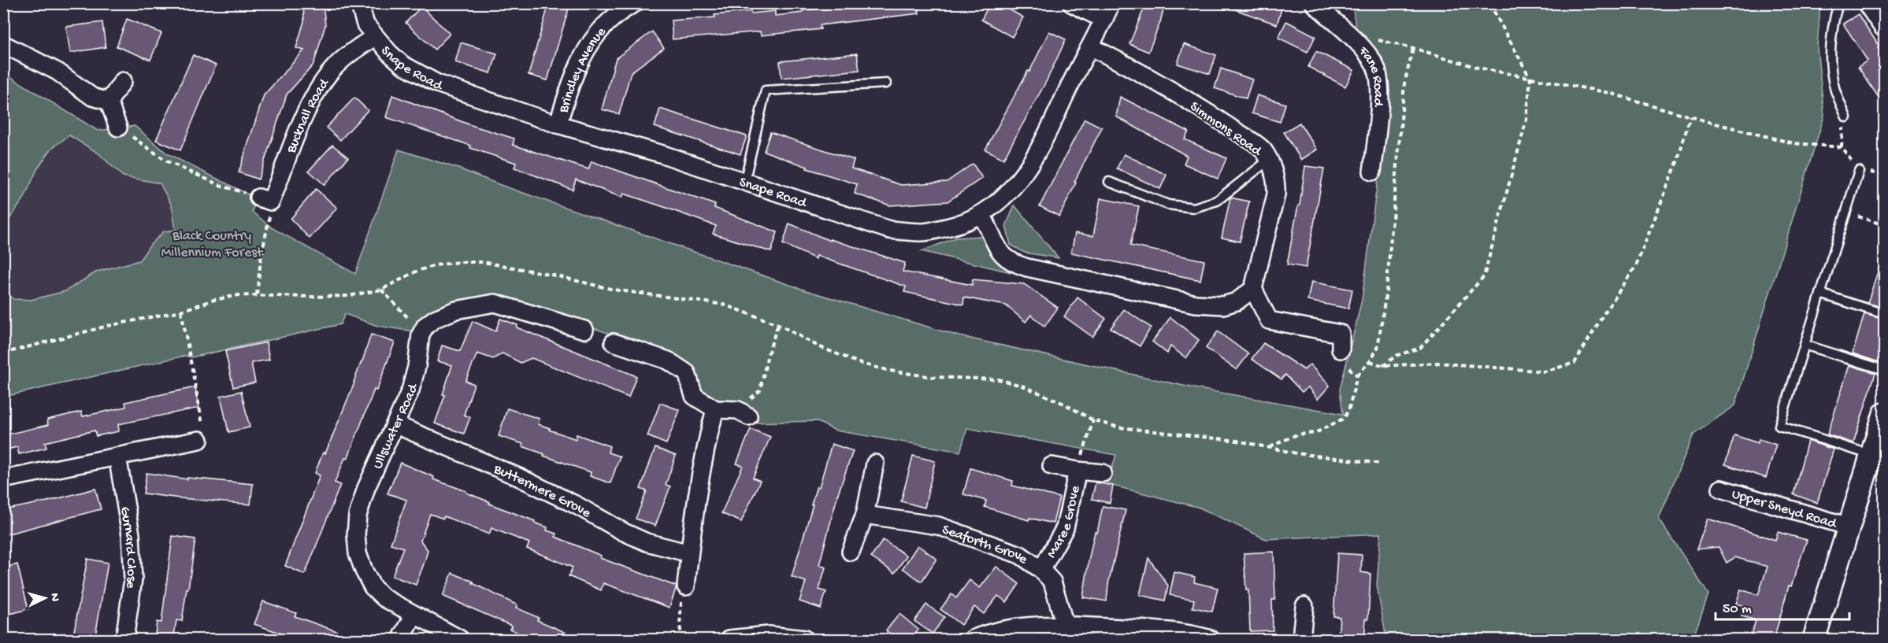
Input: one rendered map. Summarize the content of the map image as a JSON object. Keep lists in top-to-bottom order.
{
  "streets": {
    "street": [
      "Snape Road",
      "Brindley Avenue",
      "Fane Road",
      "Bucknall Road",
      "Simmons Road",
      "Ullswater Road",
      "Buttermere Grove",
      "Upper Sneyd Road",
      "Maree Grove",
      "Seaforth Grove",
      "Gurnard Close"
    ]
  },
  "crossings": [
    ["Snape Road", "Brindley Avenue"],
    ["Snape Road", "Bucknall Road"],
    ["Snape Road", "Simmons Road"],
    ["Ullswater Road", "Buttermere Grove"],
    ["Maree Grove", "Seaforth Grove"]
  ],
  "parks": ["Black Country Millennium Forest"],
  "scale_bar": "50 m",
  "north": "right"
}
